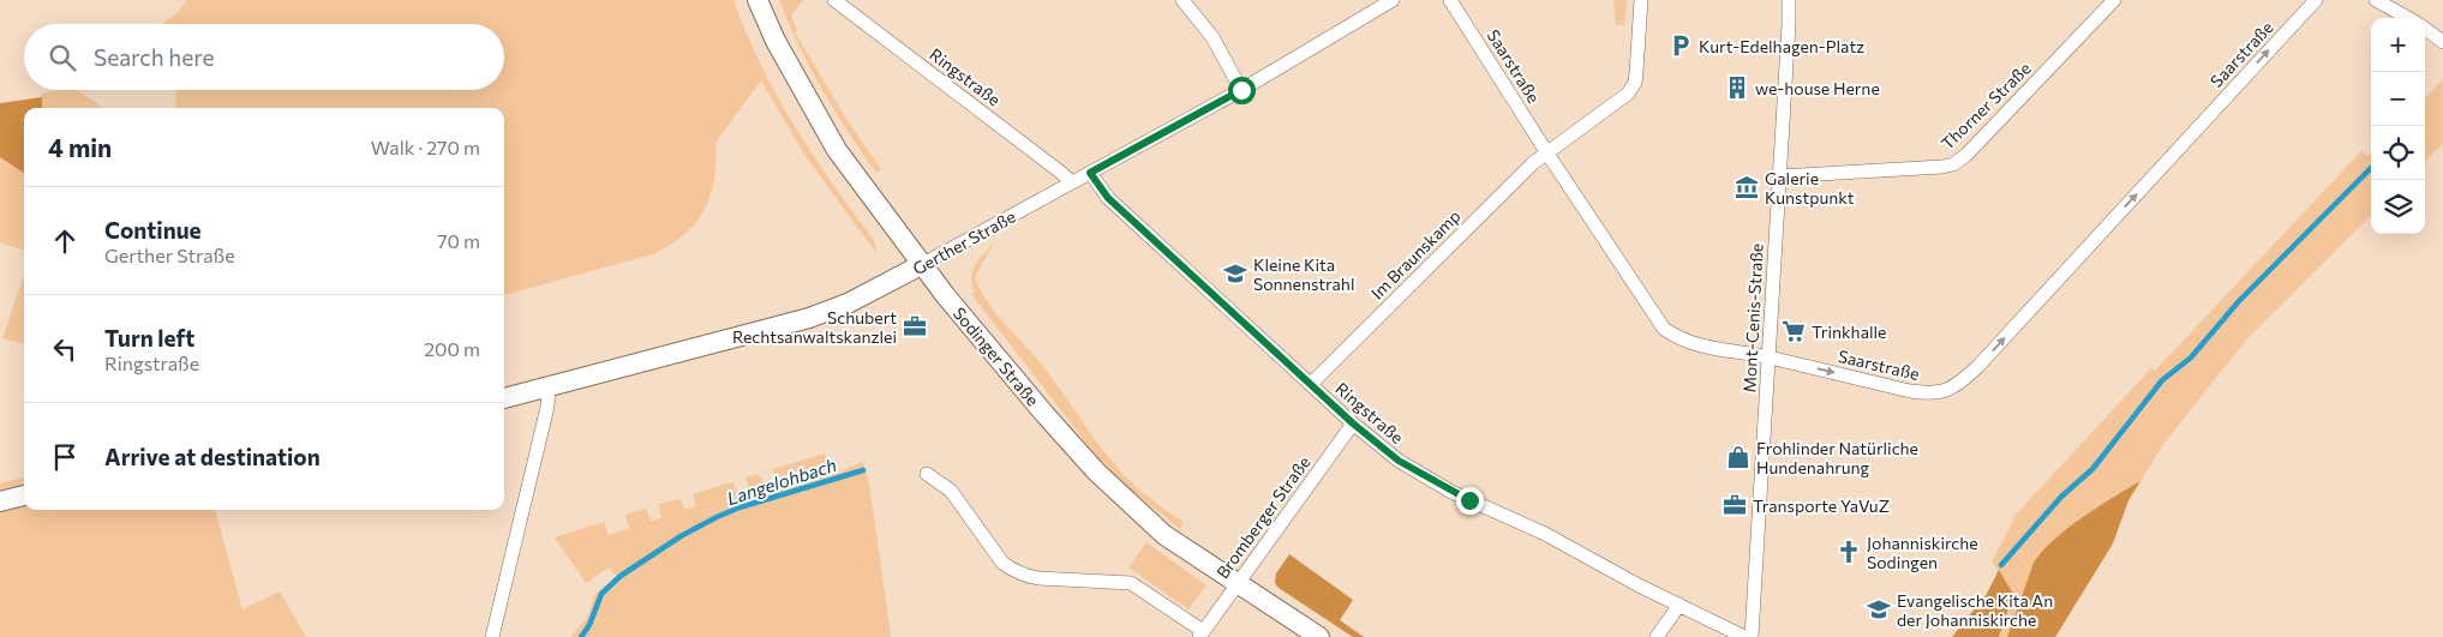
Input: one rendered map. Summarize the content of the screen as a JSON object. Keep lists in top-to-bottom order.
{
  "streets": {
    "main road": ["Gerther Straße", "Sodinger Straße"],
    "street": [
      "Saarstraße",
      "Ringstraße",
      "Thorner Straße",
      "Im Braunskamp",
      "Mont-Cenis-Straße",
      "Bromberger Straße"
    ]
  },
  "crossings": [
    ["Saarstraße", "Im Braunskamp"],
    ["Saarstraße", "Mont-Cenis-Straße"],
    ["Ringstraße", "Gerther Straße"],
    ["Ringstraße", "Im Braunskamp"],
    ["Ringstraße", "Bromberger Straße"],
    ["Thorner Straße", "Mont-Cenis-Straße"],
    ["Gerther Straße", "Sodinger Straße"],
    ["Sodinger Straße", "Bromberger Straße"]
  ],
  "one_way": ["Saarstraße"],
  "water": ["Langelohbach"],
  "places": {
    "parking": ["Kurt-Edelhagen-Platz"],
    "building": ["we-house Herne"],
    "museum": ["Galerie Kunstpunkt"],
    "school or university": ["Kleine Kita Sonnenstrahl", "Evangelische Kita An der Johanniskirche"],
    "office": ["Schubert Rechtsanwaltskanzlei", "Transporte YaVuZ"],
    "supermarket": ["Trinkhalle"],
    "shop": ["Frohlinder Natürliche Hundenahrung"],
    "church": ["Johanniskirche Sodingen"]
  },
  "page": {
    "map_buttons": ["+", "−"],
    "search": "Search here",
    "heading": ["4 min", "Walk · 270 m"],
    "list": [
      ["Continue", "Gerther Straße", "70 m"],
      ["Turn left", "Ringstraße", "200 m"],
      "Arrive at destination"
    ]
  }
}
